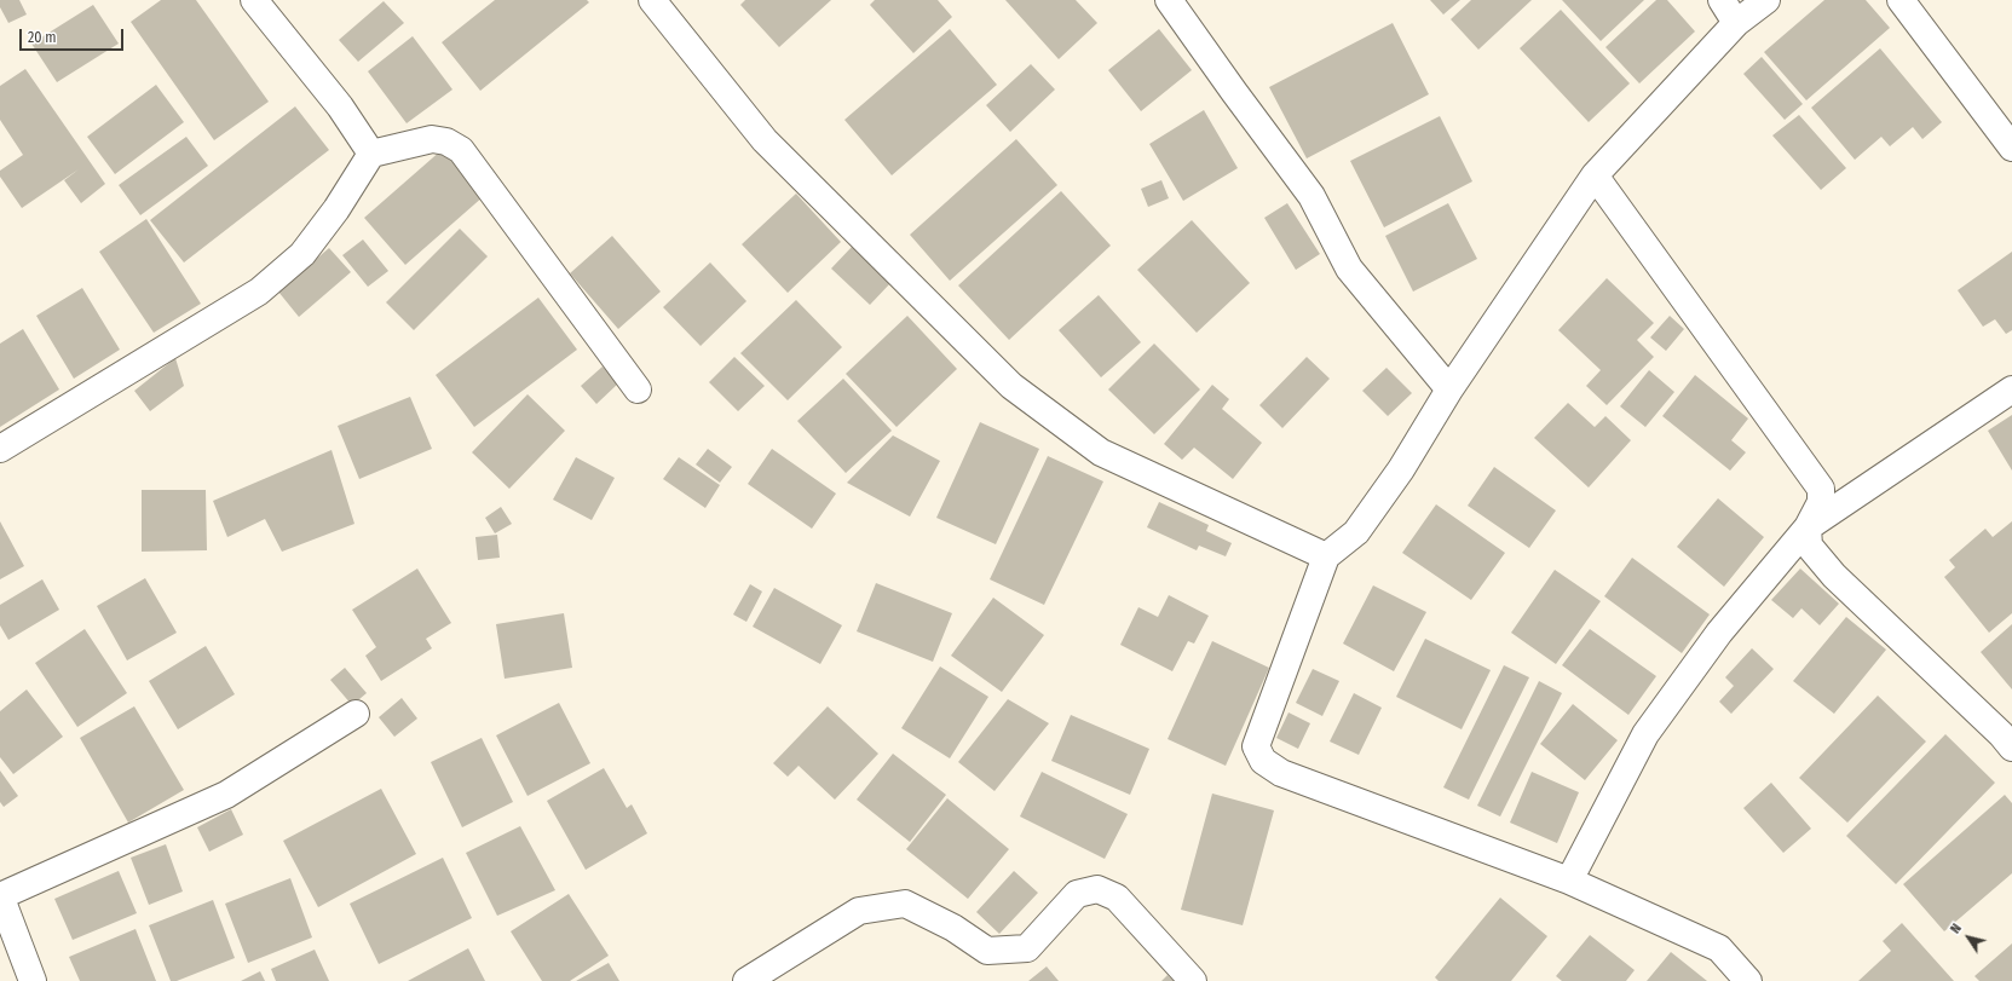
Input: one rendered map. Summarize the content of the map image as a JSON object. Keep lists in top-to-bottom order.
{
  "scale_bar": "20 m",
  "north": "top left"
}
